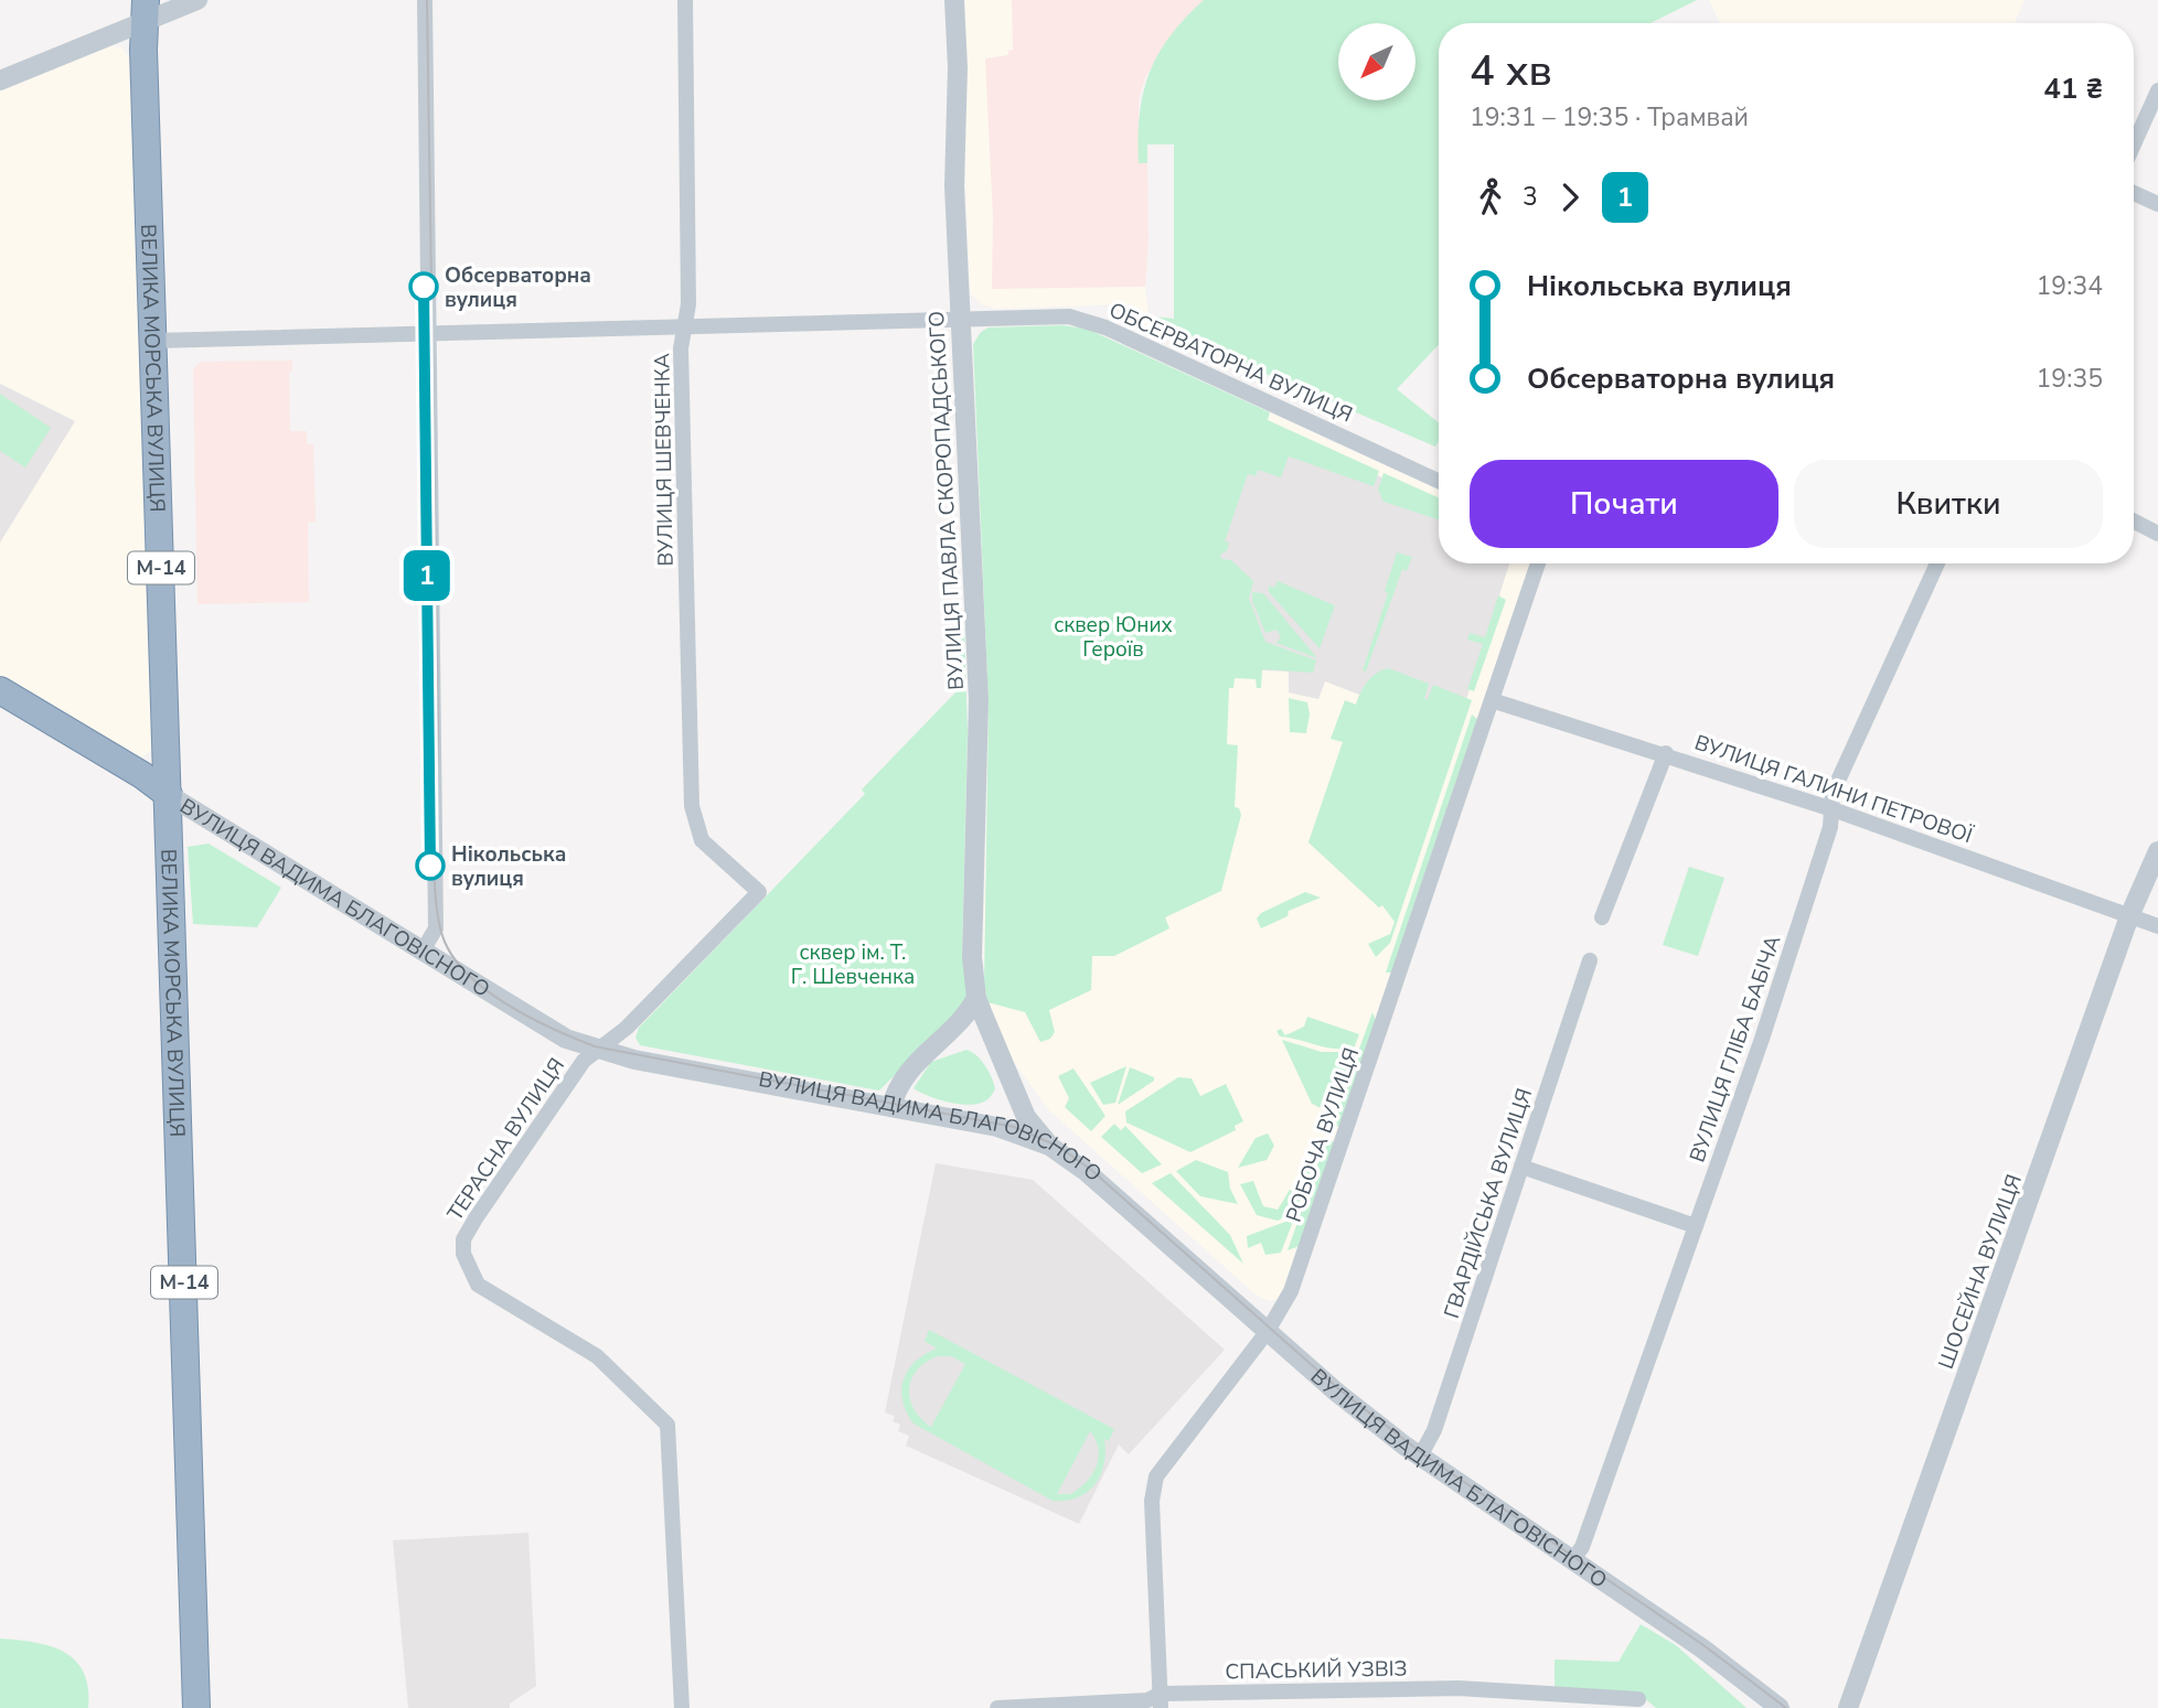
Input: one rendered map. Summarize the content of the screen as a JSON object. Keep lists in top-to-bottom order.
{
  "streets": {
    "highway": ["ВЕЛИКА МОРСЬКА ВУЛИЦЯ", "М-14", "ВУЛИЦЯ ВАДИМА БЛАГОВІСНОГО"],
    "street": [
      "ОБСЕРВАТОРНА ВУЛИЦЯ",
      "ВУЛИЦЯ ШЕВЧЕНКА",
      "ВУЛИЦЯ ПАВЛА СКОРОПАДСЬКОГО",
      "ВУЛИЦЯ ГАЛИНИ ПЕТРОВОЇ",
      "ВУЛИЦЯ ГЛІБА БАБІЧА",
      "РОБОЧА ВУЛИЦЯ",
      "ТЕРАСНА ВУЛИЦЯ",
      "ГВАРДІЙСЬКА ВУЛИЦЯ",
      "ШОСЕЙНА ВУЛИЦЯ",
      "СПАСЬКИЙ УЗВІЗ"
    ]
  },
  "crossings": [
    ["ОБСЕРВАТОРНА ВУЛИЦЯ", "ВЕЛИКА МОРСЬКА ВУЛИЦЯ"],
    ["ОБСЕРВАТОРНА ВУЛИЦЯ", "ВУЛИЦЯ ШЕВЧЕНКА"],
    ["ОБСЕРВАТОРНА ВУЛИЦЯ", "ВУЛИЦЯ ПАВЛА СКОРОПАДСЬКОГО"],
    ["ВЕЛИКА МОРСЬКА ВУЛИЦЯ", "ВУЛИЦЯ ВАДИМА БЛАГОВІСНОГО"],
    ["ВУЛИЦЯ ШЕВЧЕНКА", "ТЕРАСНА ВУЛИЦЯ"],
    ["ВУЛИЦЯ ПАВЛА СКОРОПАДСЬКОГО", "ВУЛИЦЯ ВАДИМА БЛАГОВІСНОГО"],
    ["ВУЛИЦЯ ГАЛИНИ ПЕТРОВОЇ", "ВУЛИЦЯ ГЛІБА БАБІЧА"],
    ["ВУЛИЦЯ ГАЛИНИ ПЕТРОВОЇ", "РОБОЧА ВУЛИЦЯ"],
    ["ВУЛИЦЯ ГАЛИНИ ПЕТРОВОЇ", "ШОСЕЙНА ВУЛИЦЯ"],
    ["ВУЛИЦЯ ВАДИМА БЛАГОВІСНОГО", "ВУЛИЦЯ ГЛІБА БАБІЧА"],
    ["ВУЛИЦЯ ВАДИМА БЛАГОВІСНОГО", "РОБОЧА ВУЛИЦЯ"],
    ["ВУЛИЦЯ ВАДИМА БЛАГОВІСНОГО", "ТЕРАСНА ВУЛИЦЯ"],
    ["ВУЛИЦЯ ВАДИМА БЛАГОВІСНОГО", "ГВАРДІЙСЬКА ВУЛИЦЯ"],
    ["РОБОЧА ВУЛИЦЯ", "СПАСЬКИЙ УЗВІЗ"]
  ],
  "parks": ["сквер Юних Героїв", "сквер ім. Т. Г. Шевченка"],
  "places": ["Обсерваторна вулиця", "Нікольська вулиця"],
  "lines": ["tram line 1"],
  "north": "bottom left",
  "page": {
    "on_map": "1",
    "heading": ["4 хв", "19:31 – 19:35 · Трамвай", "41 ₴"],
    "legs": ["3", "1"],
    "list": [
      {
        "name": "Нікольська вулиця",
        "value": "19:34"
      },
      {
        "name": "Обсерваторна вулиця",
        "value": "19:35"
      }
    ],
    "buttons": ["Почати", "Квитки"]
  }
}
